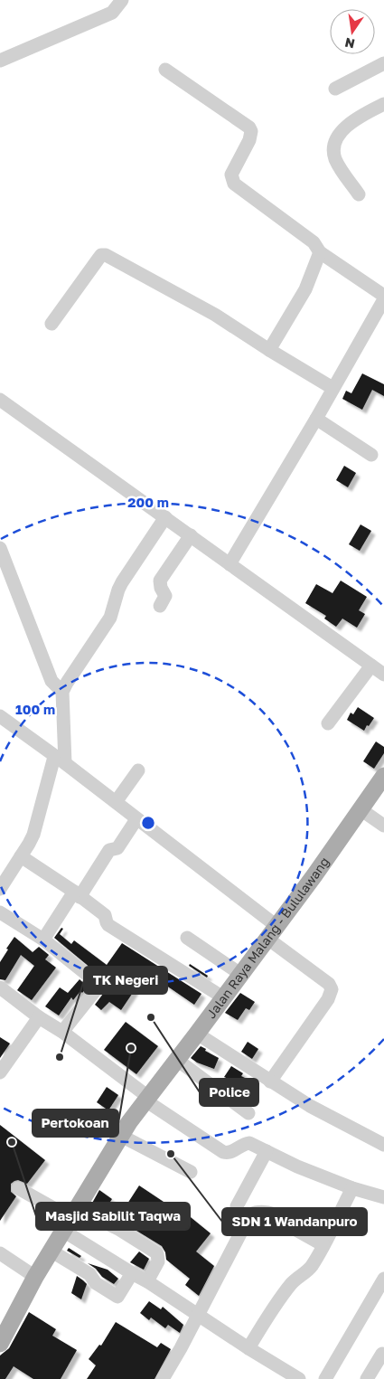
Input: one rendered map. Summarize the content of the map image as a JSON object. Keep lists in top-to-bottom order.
{
  "streets": {
    "main road": ["Jalan Raya Malang - Bululawang"]
  },
  "places": [
    "Police",
    "Pertokoan",
    "TK Negeri",
    "Masjid Sabilit Taqwa",
    "SDN 1 Wandanpuro"
  ],
  "north": "bottom",
  "rings": ["200 m", "100 m"]
}
